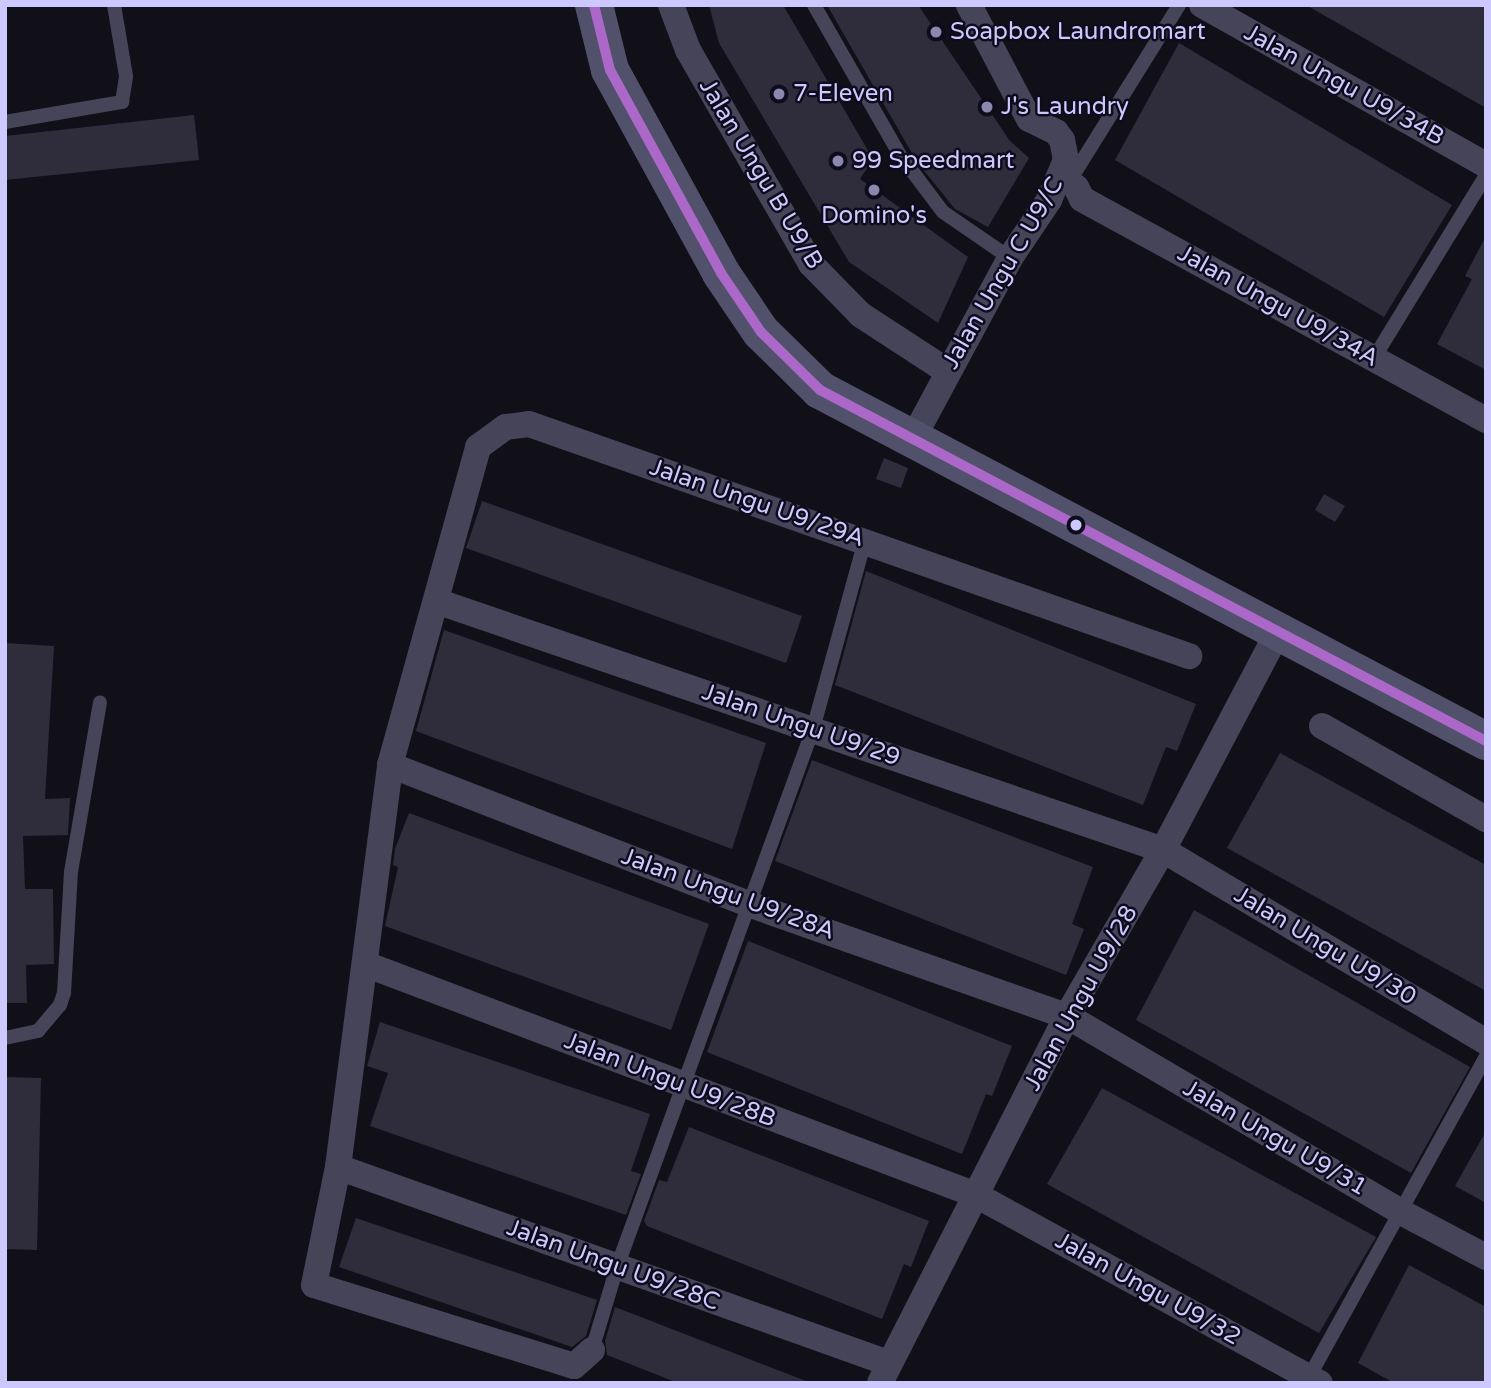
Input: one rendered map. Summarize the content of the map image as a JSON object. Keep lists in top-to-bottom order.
{
  "streets": {
    "street": [
      "Jalan Ungu U9/34B",
      "Jalan Ungu B U9/B",
      "Jalan Ungu C U9/C",
      "Jalan Ungu U9/34A",
      "Jalan Ungu U9/29A",
      "Jalan Ungu U9/29",
      "Jalan Ungu U9/28A",
      "Jalan Ungu U9/30",
      "Jalan Ungu U9/28",
      "Jalan Ungu U9/28B",
      "Jalan Ungu U9/31",
      "Jalan Ungu U9/28C",
      "Jalan Ungu U9/32"
    ]
  },
  "crossings": [
    ["Jalan Ungu B U9/B", "Jalan Ungu C U9/C"],
    ["Jalan Ungu U9/29A", "Jalan Ungu U9/29"],
    ["Jalan Ungu U9/29A", "Jalan Ungu U9/28A"],
    ["Jalan Ungu U9/29A", "Jalan Ungu U9/28B"],
    ["Jalan Ungu U9/29A", "Jalan Ungu U9/28C"],
    ["Jalan Ungu U9/29", "Jalan Ungu U9/30"],
    ["Jalan Ungu U9/29", "Jalan Ungu U9/28"],
    ["Jalan Ungu U9/28A", "Jalan Ungu U9/28"],
    ["Jalan Ungu U9/28A", "Jalan Ungu U9/31"],
    ["Jalan Ungu U9/30", "Jalan Ungu U9/28"],
    ["Jalan Ungu U9/28", "Jalan Ungu U9/28B"],
    ["Jalan Ungu U9/28", "Jalan Ungu U9/31"],
    ["Jalan Ungu U9/28", "Jalan Ungu U9/28C"],
    ["Jalan Ungu U9/28", "Jalan Ungu U9/32"],
    ["Jalan Ungu U9/28B", "Jalan Ungu U9/32"]
  ],
  "places": [
    "Soapbox Laundromart",
    "7-Eleven",
    "J's Laundry",
    "99 Speedmart",
    "Domino's"
  ]
}
